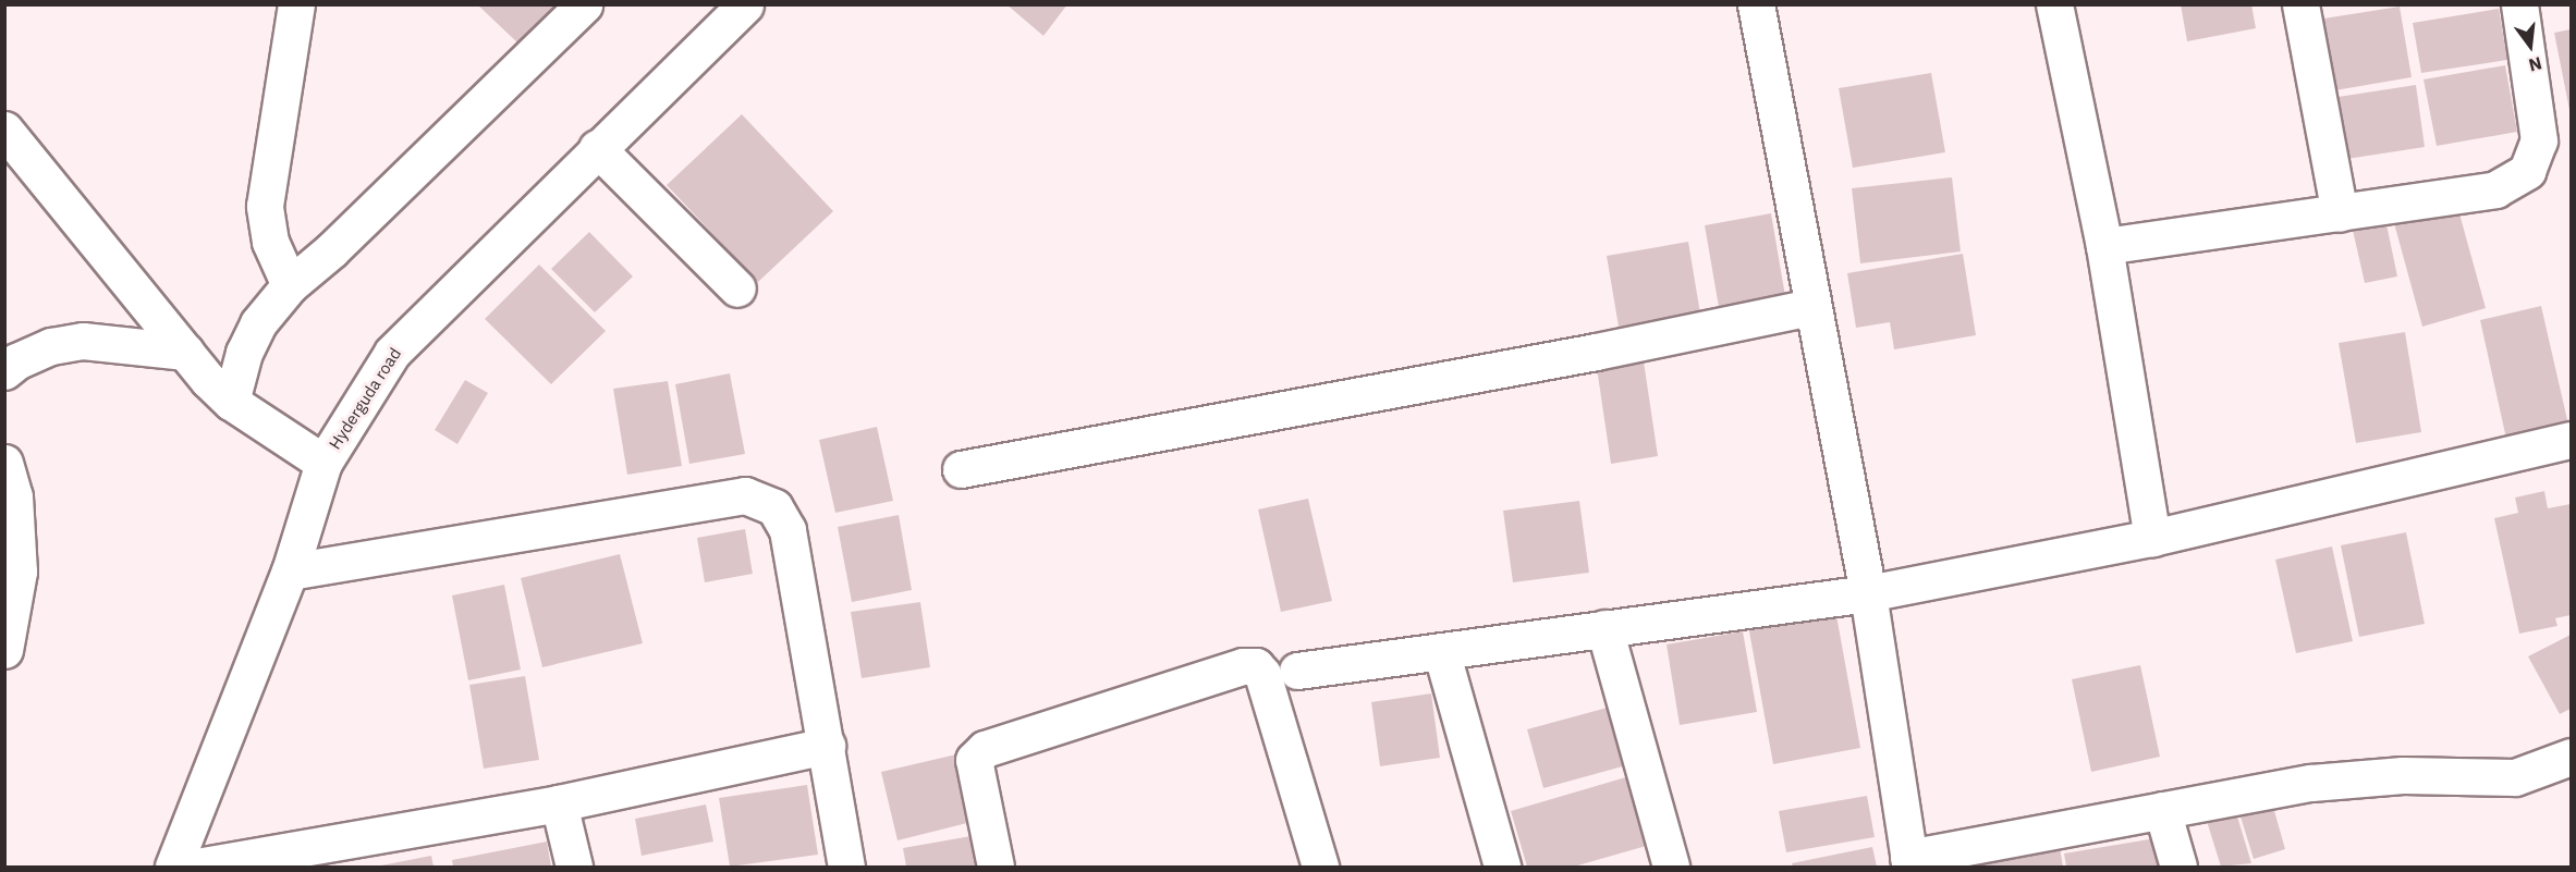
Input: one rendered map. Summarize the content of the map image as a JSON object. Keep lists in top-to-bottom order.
{
  "streets": {
    "street": ["Hyderguda road"]
  },
  "north": "bottom"
}
